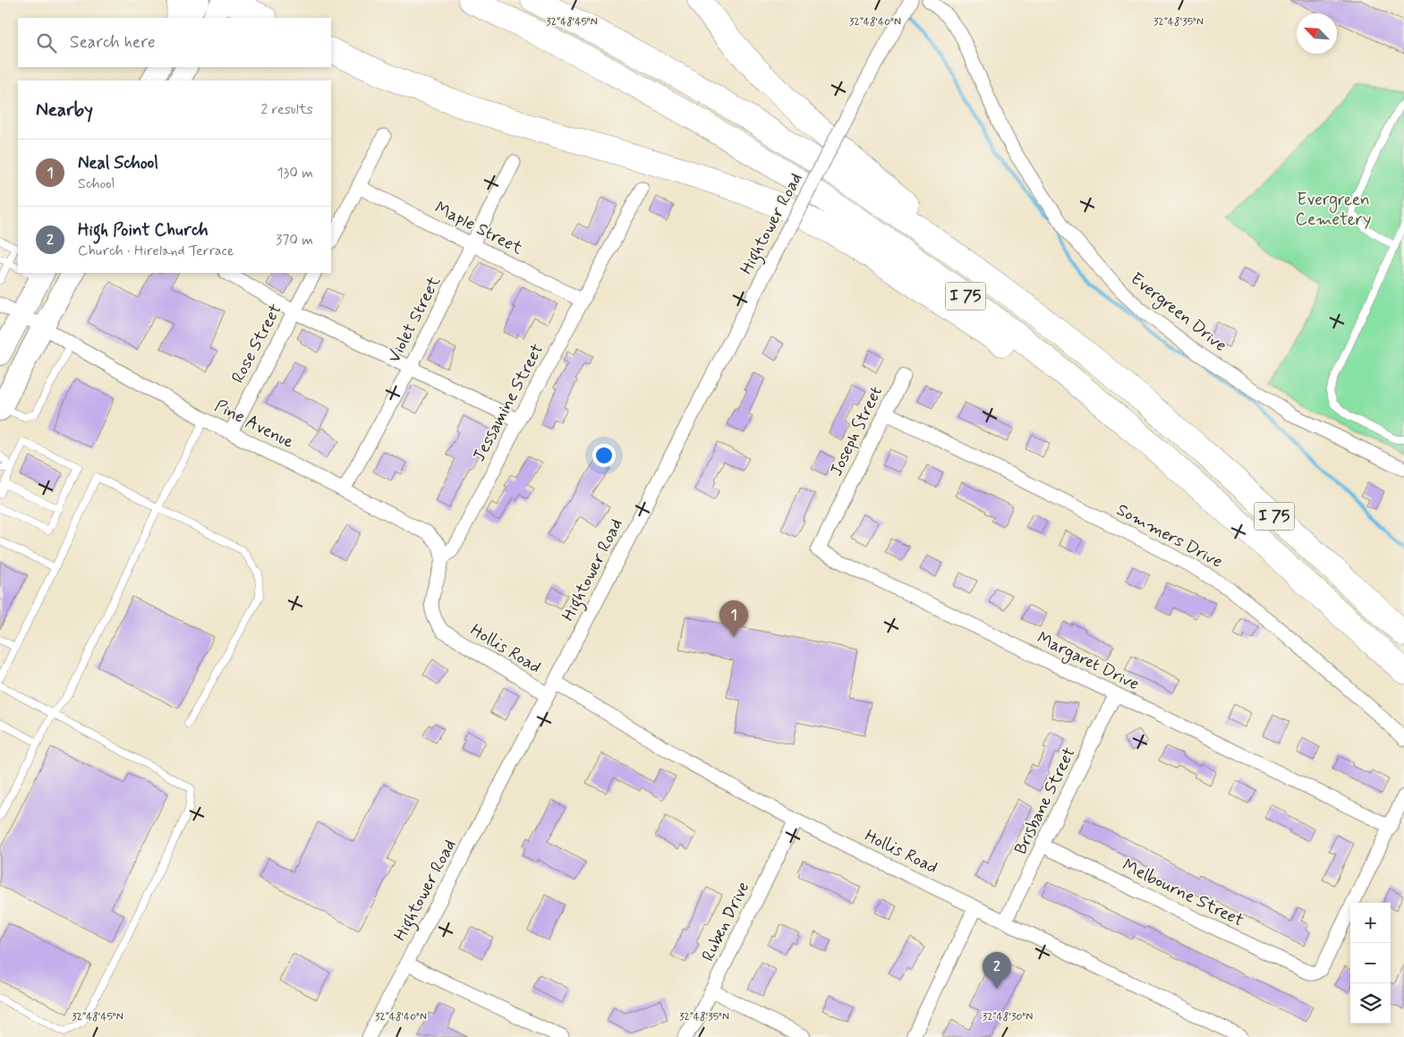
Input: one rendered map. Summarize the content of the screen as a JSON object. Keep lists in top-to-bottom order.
{
  "streets": {
    "highway": ["I 75"],
    "street": [
      "Hightower Road",
      "Maple Street",
      "Evergreen Drive",
      "Violet Street",
      "Rose Street",
      "Jessamine Street",
      "Pine Avenue",
      "Joseph Street",
      "Sommers Drive",
      "Hollis Road",
      "Margaret Drive",
      "Brisbane Street",
      "Melbourne Street",
      "Ruben Drive"
    ]
  },
  "crossings": [
    ["Hightower Road", "Hollis Road"],
    ["Maple Street", "Violet Street"],
    ["Maple Street", "Jessamine Street"],
    ["Violet Street", "Pine Avenue"],
    ["Rose Street", "Pine Avenue"],
    ["Jessamine Street", "Pine Avenue"],
    ["Jessamine Street", "Hollis Road"],
    ["Pine Avenue", "Hollis Road"],
    ["Joseph Street", "Sommers Drive"],
    ["Joseph Street", "Margaret Drive"],
    ["Hollis Road", "Brisbane Street"],
    ["Hollis Road", "Ruben Drive"],
    ["Margaret Drive", "Brisbane Street"],
    ["Margaret Drive", "Melbourne Street"],
    ["Brisbane Street", "Melbourne Street"]
  ],
  "parks": ["Evergreen Cemetery"],
  "north": "top left",
  "page": {
    "search": "Search here",
    "heading": ["Nearby", "2 results"],
    "list": [
      {
        "mark": "1",
        "name": "Neal School",
        "note": "School",
        "value": "130 m"
      },
      {
        "mark": "2",
        "name": "High Point Church",
        "note": "Church · Hireland Terrace",
        "value": "370 m"
      }
    ],
    "pins": ["1", "2"],
    "map_buttons": ["+", "−"]
  },
  "coordinates": [
    "32°48'45\"N",
    "32°48'40\"N",
    "32°48'35\"N",
    "32°48'30\"N"
  ]
}
